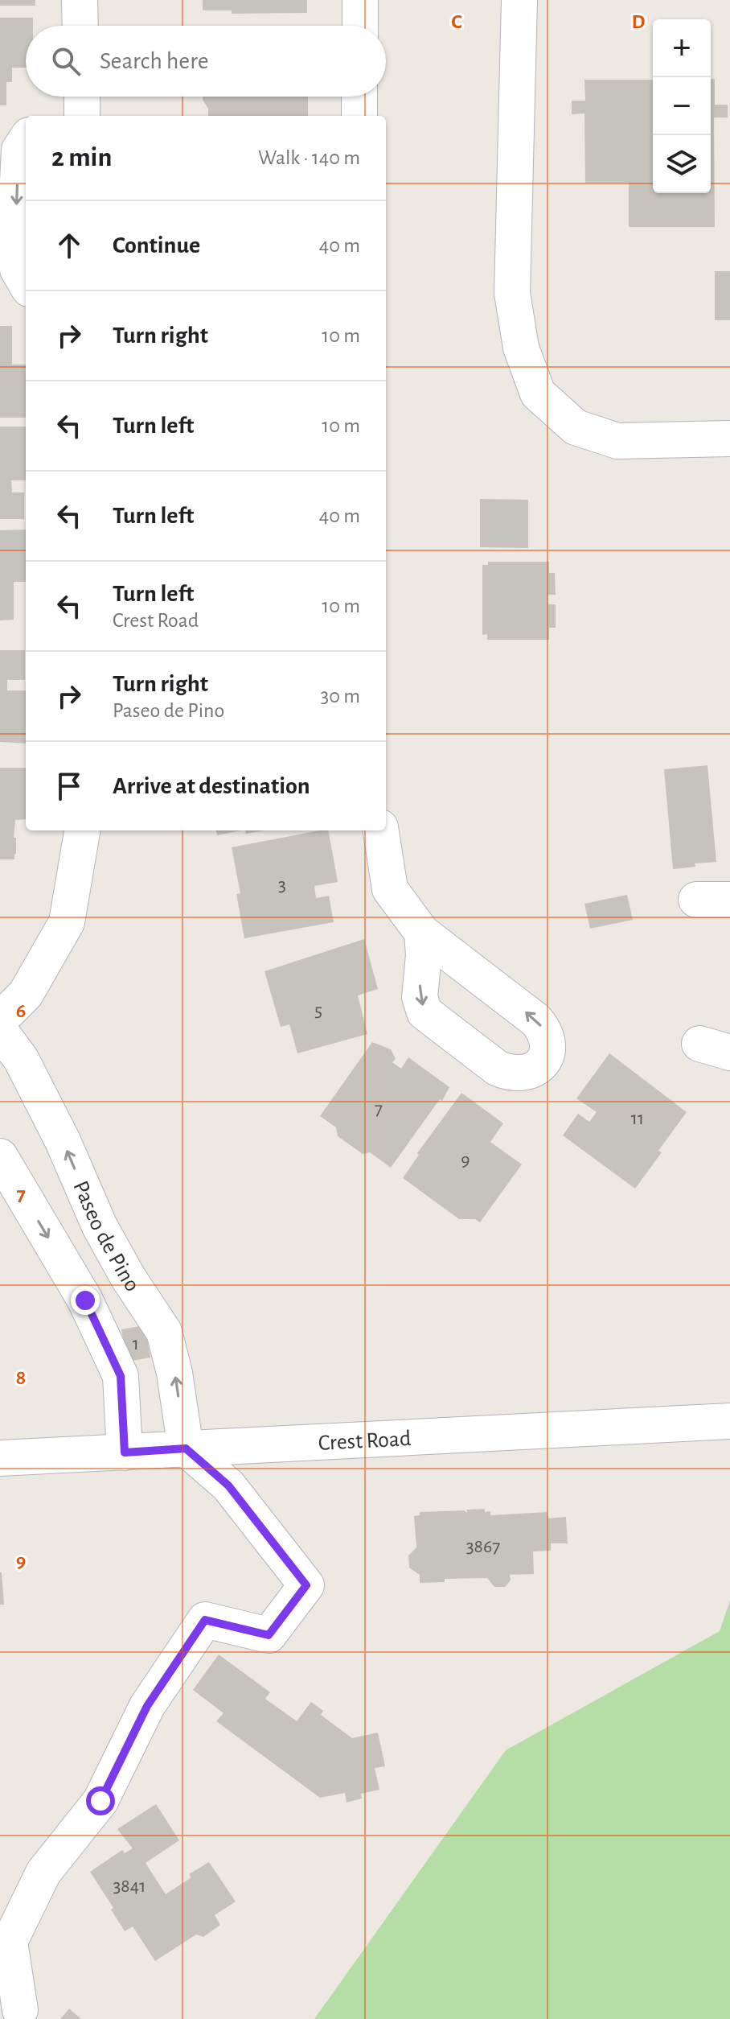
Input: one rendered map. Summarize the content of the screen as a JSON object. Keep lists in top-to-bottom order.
{
  "streets": {
    "street": ["Paseo de Pino", "Crest Road"]
  },
  "crossings": [
    ["Paseo de Pino", "Crest Road"]
  ],
  "house_numbers": [
    "3",
    "5",
    "7",
    "11",
    "9",
    "1",
    "3867",
    "3841"
  ],
  "page": {
    "map_buttons": ["+", "−"],
    "search": "Search here",
    "heading": ["2 min", "Walk · 140 m"],
    "list": [
      ["Continue", "40 m"],
      ["Turn right", "10 m"],
      ["Turn left", "10 m"],
      ["Turn left", "40 m"],
      ["Turn left", "Crest Road", "10 m"],
      ["Turn right", "Paseo de Pino", "30 m"],
      "Arrive at destination"
    ]
  },
  "grid": {
    "columns": ["C", "D"],
    "rows": [
      "6",
      "7",
      "8",
      "9"
    ]
  }
}
